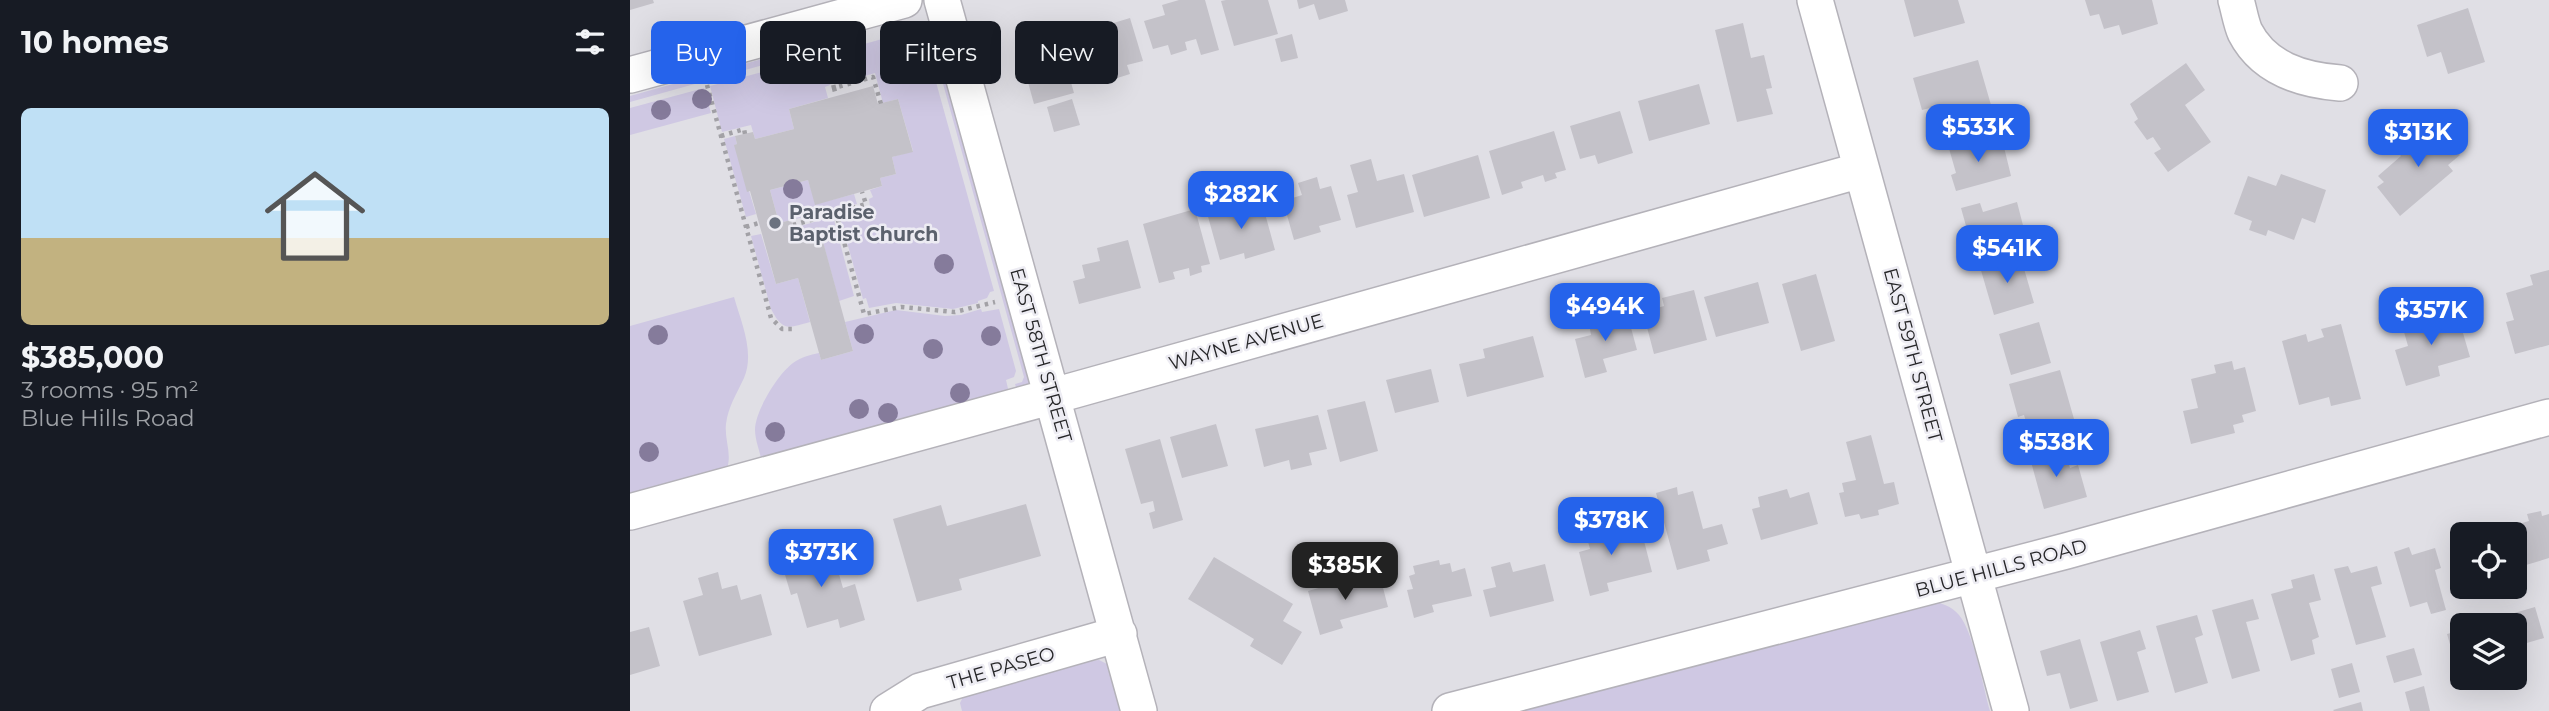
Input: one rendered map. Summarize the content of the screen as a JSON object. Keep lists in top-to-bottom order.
{
  "streets": {
    "street": [
      "WAYNE AVENUE",
      "EAST 58TH STREET",
      "EAST 59TH STREET",
      "BLUE HILLS ROAD",
      "THE PASEO"
    ]
  },
  "crossings": [
    ["WAYNE AVENUE", "EAST 58TH STREET"],
    ["WAYNE AVENUE", "EAST 59TH STREET"],
    ["EAST 58TH STREET", "THE PASEO"],
    ["EAST 59TH STREET", "BLUE HILLS ROAD"]
  ],
  "places": ["Paradise Baptist Church"],
  "page": {
    "heading": "10 homes",
    "chip": [
      "Buy",
      "Rent",
      "Filters",
      "New"
    ],
    "list": [
      {
        "name": "$385,000",
        "note": "3 rooms · 95 m² · Blue Hills Road"
      }
    ],
    "price": [
      "$533K",
      "$313K",
      "$282K",
      "$541K",
      "$494K",
      "$357K",
      "$538K",
      "$378K",
      "$373K",
      "$385K"
    ]
  }
}
